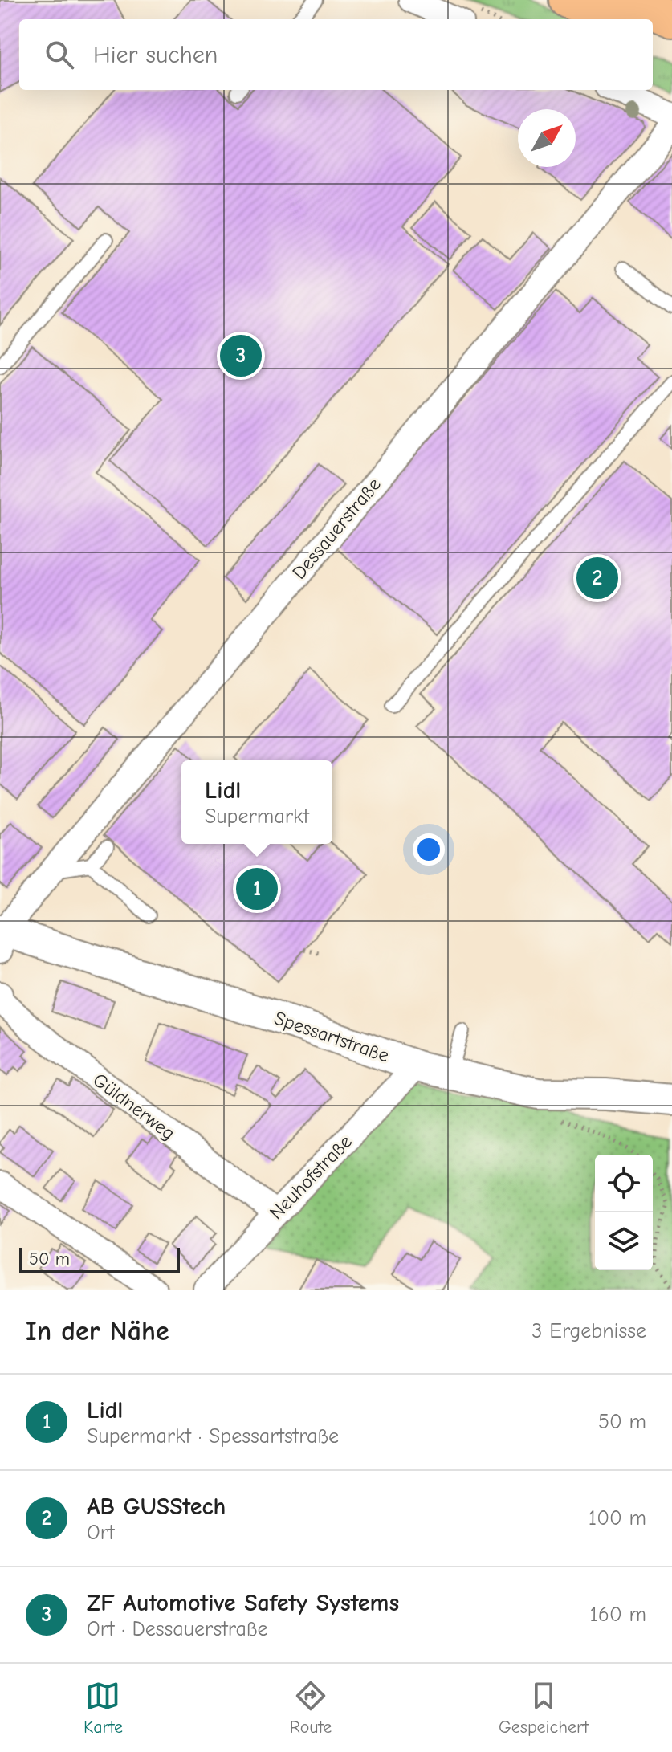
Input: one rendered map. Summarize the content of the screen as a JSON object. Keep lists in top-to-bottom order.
{
  "streets": {
    "street": [
      "Dessauerstraße",
      "Spessartstraße",
      "Güldnerweg",
      "Neuhofstraße"
    ]
  },
  "crossings": [
    ["Dessauerstraße", "Spessartstraße"],
    ["Spessartstraße", "Neuhofstraße"],
    ["Güldnerweg", "Neuhofstraße"]
  ],
  "scale_bar": "50 m",
  "north": "top right",
  "page": {
    "search": "Hier suchen",
    "pins": ["3", "2", "1"],
    "popup": ["Lidl", "Supermarkt"],
    "scale": "50 m",
    "heading": ["In der Nähe", "3 Ergebnisse"],
    "list": [
      {
        "mark": "1",
        "name": "Lidl",
        "note": "Supermarkt · Spessartstraße",
        "value": "50 m"
      },
      {
        "mark": "2",
        "name": "AB GUSStech",
        "note": "Ort",
        "value": "100 m"
      },
      {
        "mark": "3",
        "name": "ZF Automotive Safety Systems",
        "note": "Ort · Dessauerstraße",
        "value": "160 m"
      }
    ],
    "nav": ["Karte", "Route", "Gespeichert"]
  }
}
